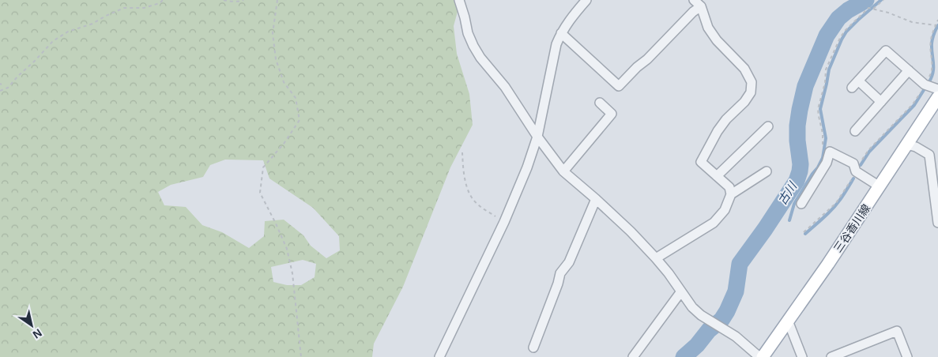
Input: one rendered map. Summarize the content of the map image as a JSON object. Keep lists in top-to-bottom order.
{
  "streets": {
    "main road": ["三谷香川線"]
  },
  "water": ["古川"],
  "north": "bottom right"
}
